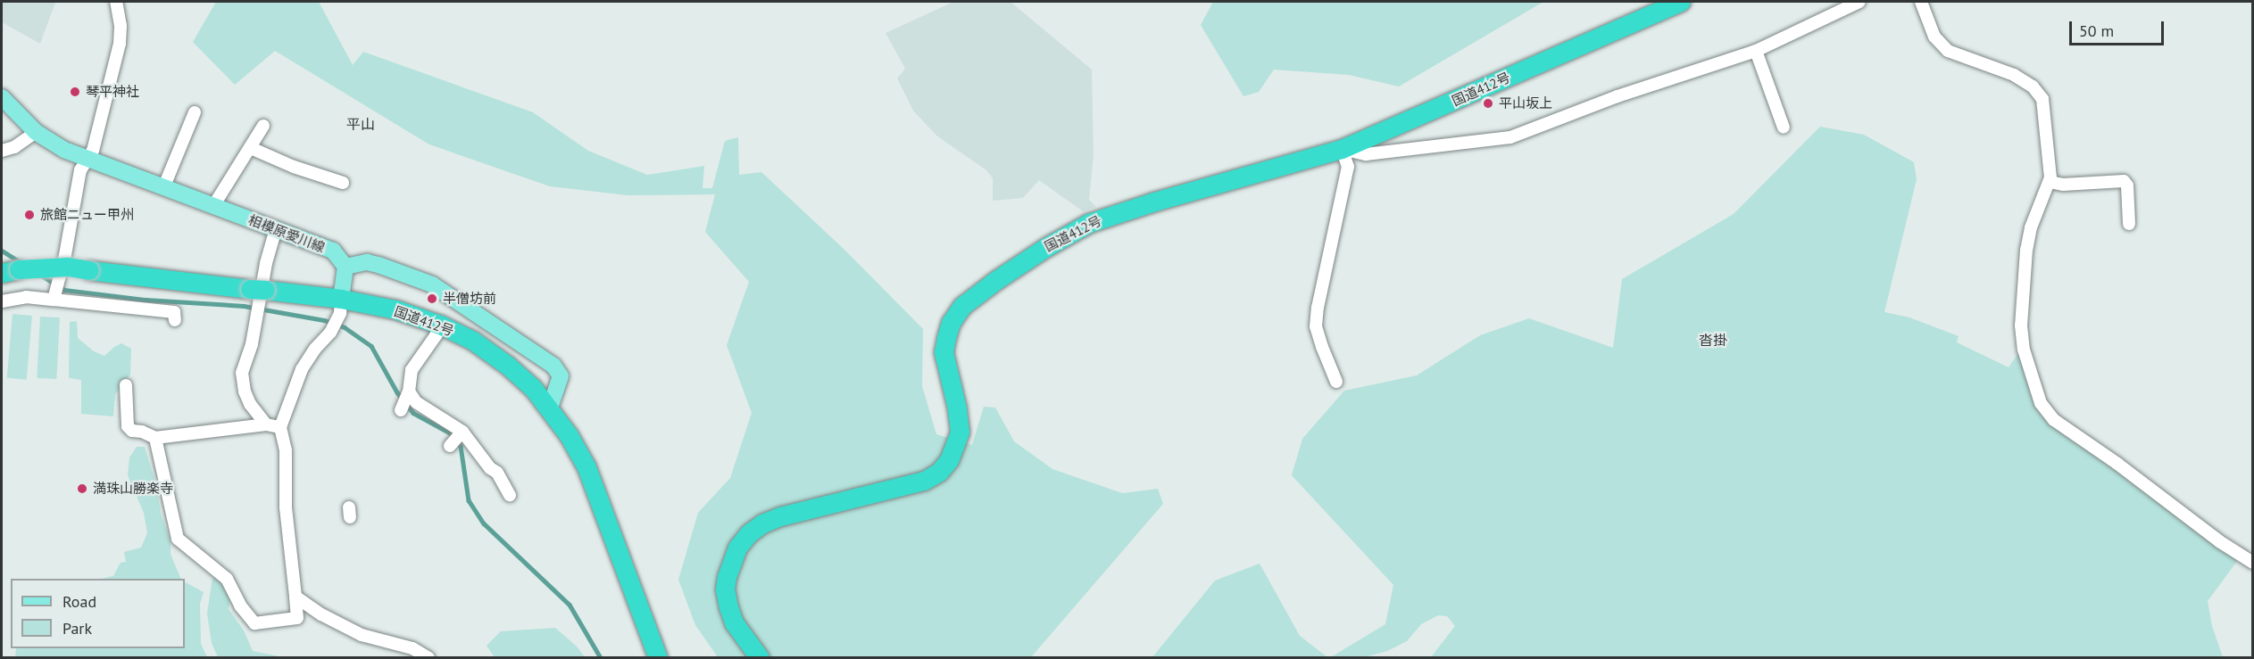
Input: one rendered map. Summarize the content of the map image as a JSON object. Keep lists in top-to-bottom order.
{
  "streets": {
    "highway": ["国道412号"],
    "main road": ["相模原愛川線"]
  },
  "districts": ["平山", "沓掛"],
  "places": [
    "琴平神社",
    "平山坂上",
    "旅館ニュー甲州",
    "半僧坊前",
    "満珠山勝楽寺"
  ],
  "legend": ["Road", "Park"],
  "scale_bar": "50 m"
}
